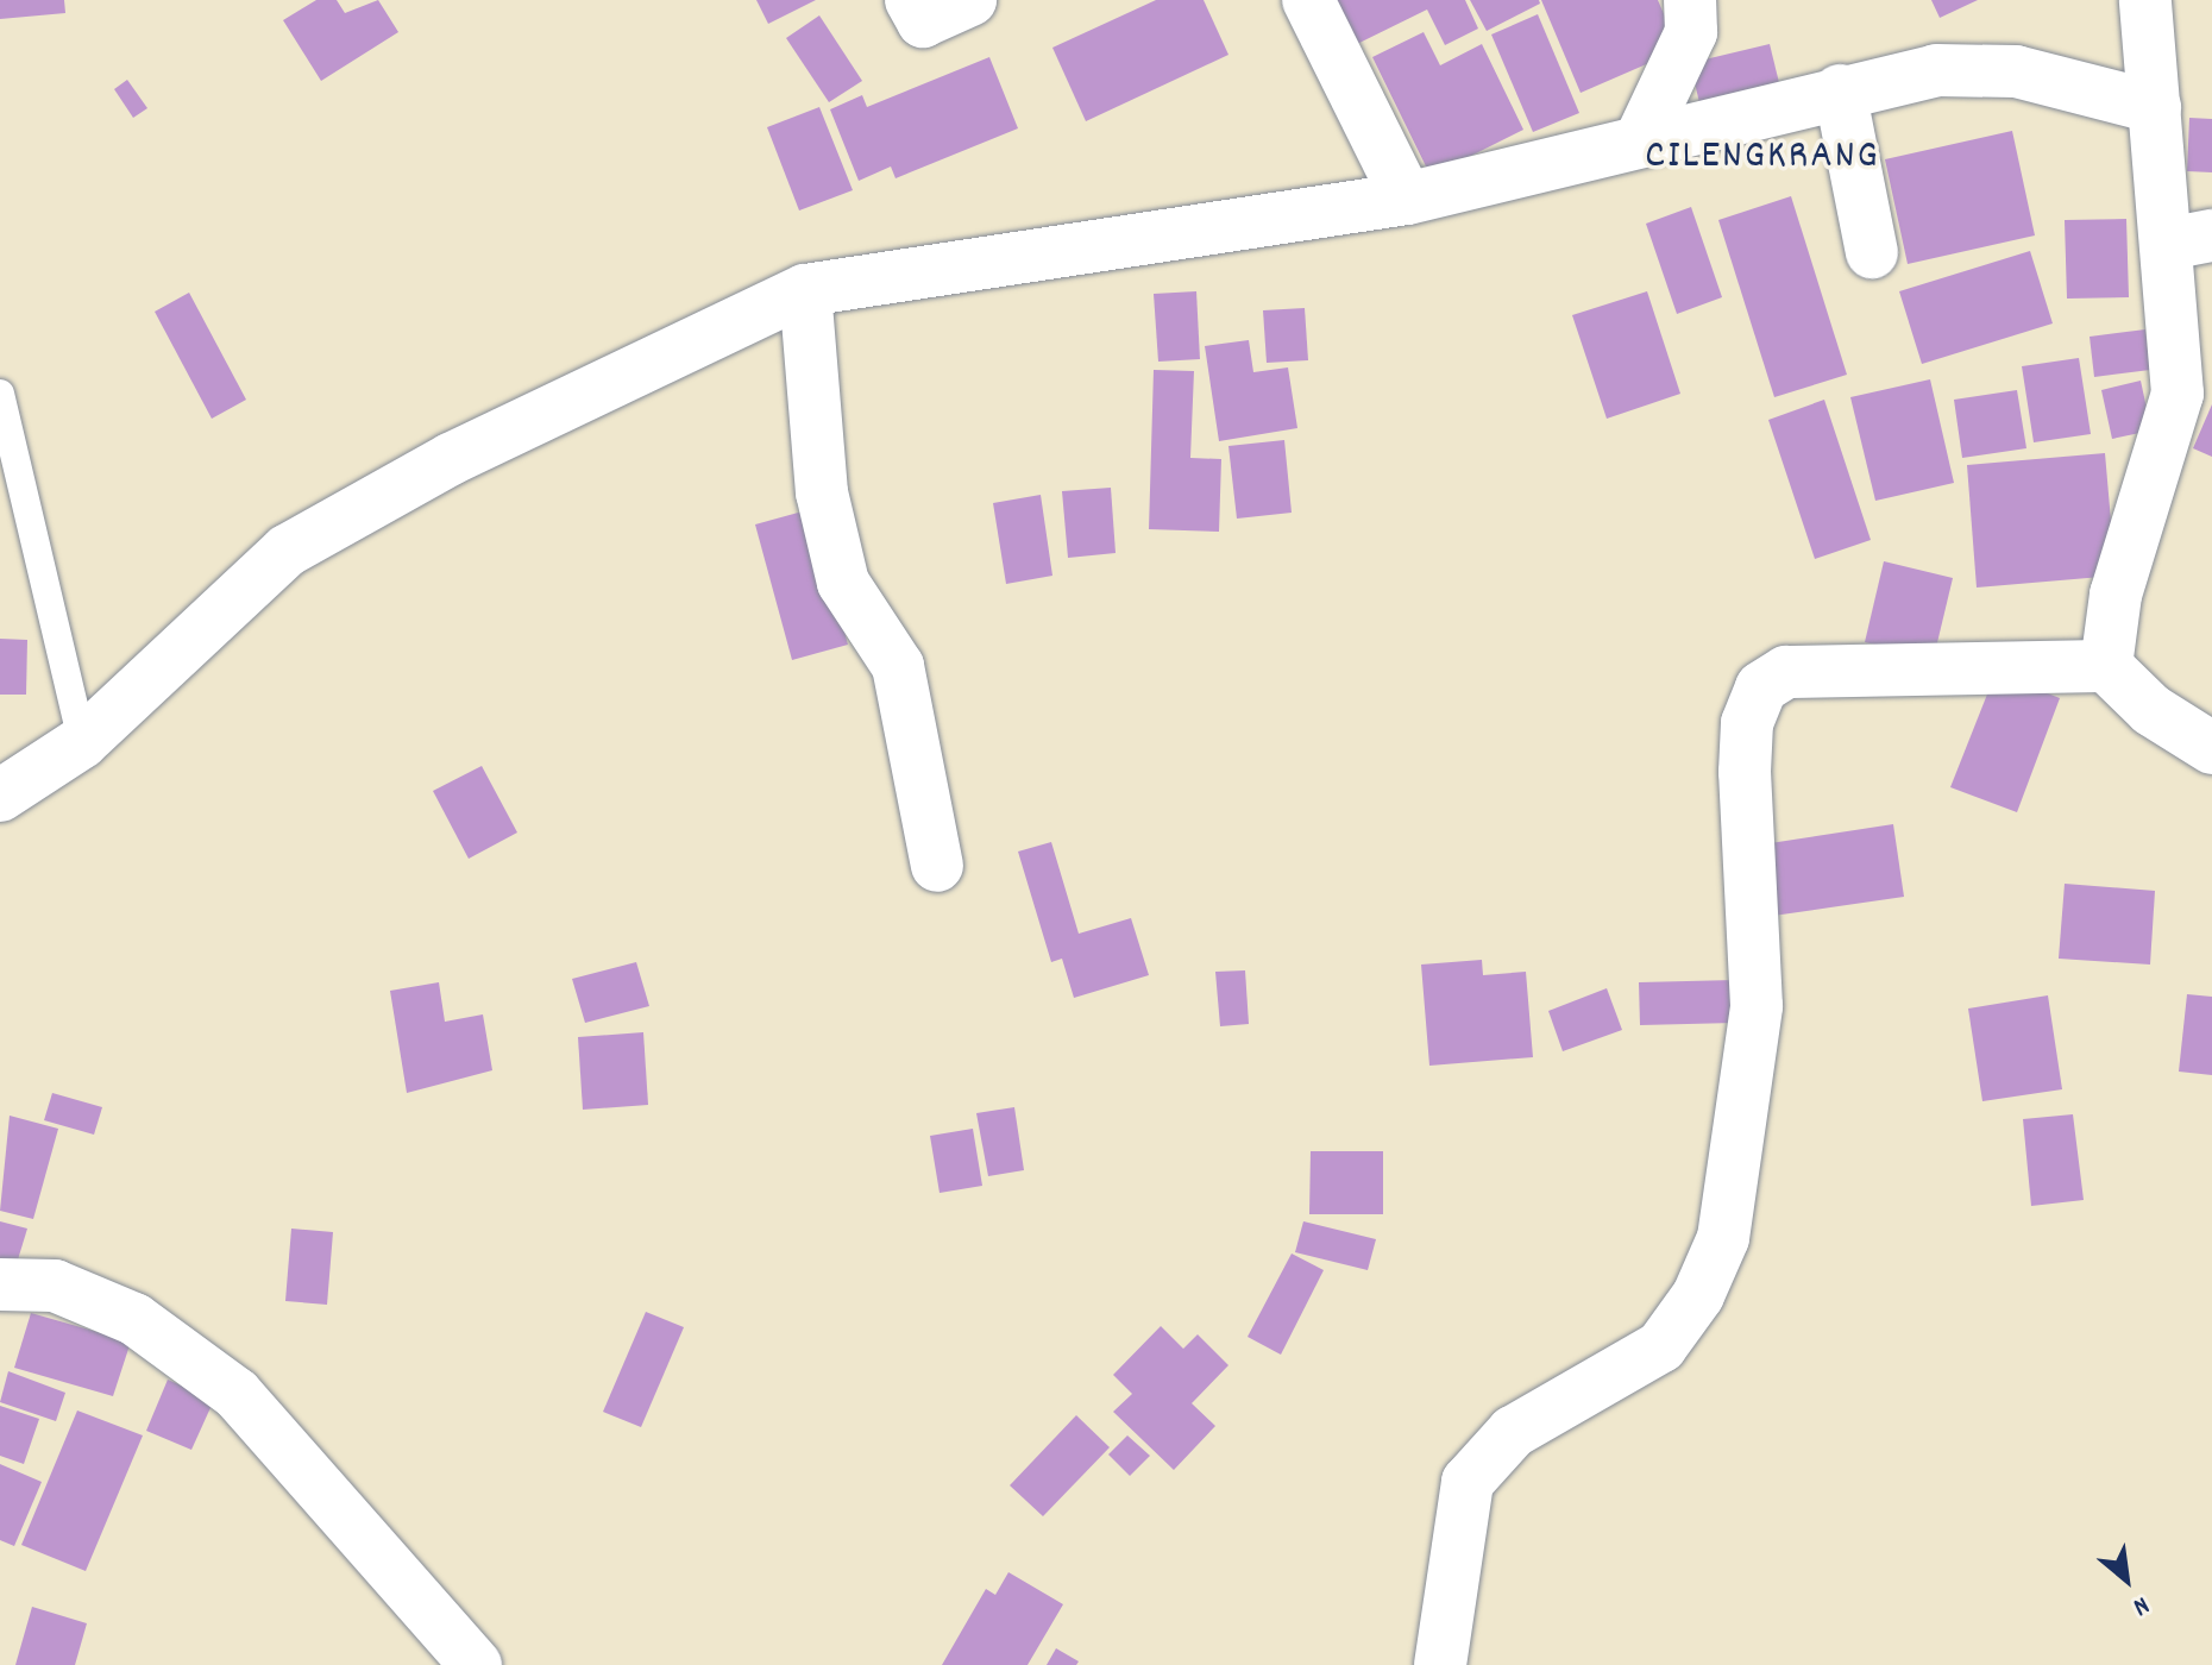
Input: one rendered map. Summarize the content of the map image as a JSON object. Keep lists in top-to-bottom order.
{
  "districts": ["CILENGKRANG"],
  "north": "bottom right"
}
